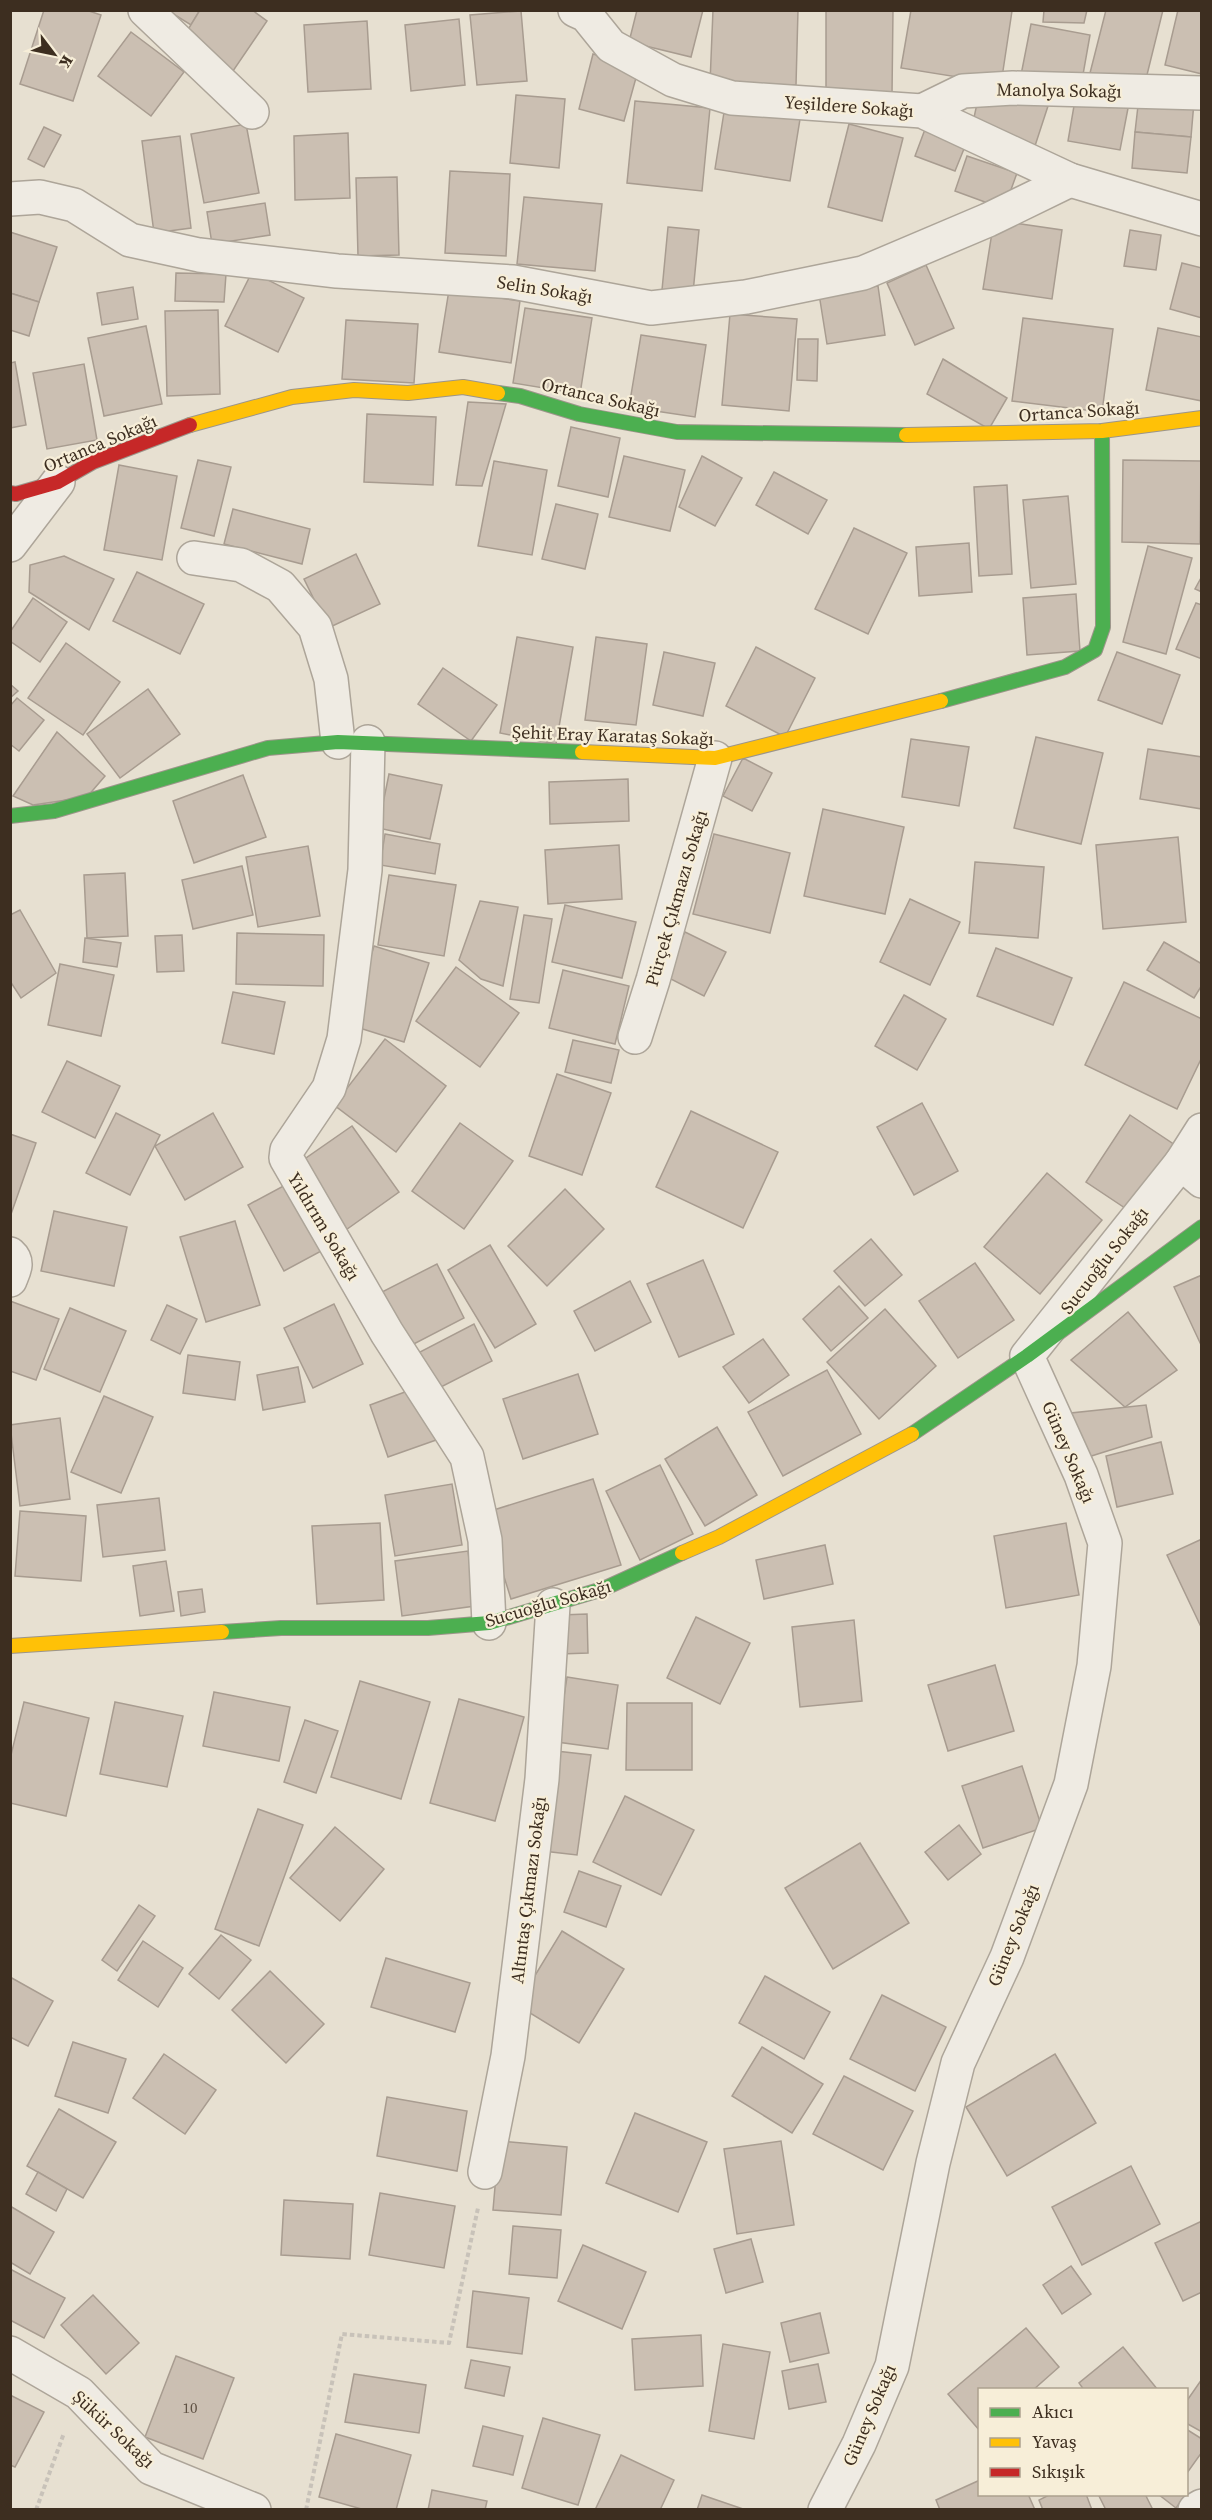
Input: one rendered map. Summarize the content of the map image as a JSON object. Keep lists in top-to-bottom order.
{
  "streets": {
    "street": [
      "Manolya Sokağı",
      "Yeşildere Sokağı",
      "Selin Sokağı",
      "Ortanca Sokağı",
      "Şehit Eray Karataş Sokağı",
      "Pürçek Çıkmazı Sokağı",
      "Yıldırım Sokağı",
      "Sucuoğlu Sokağı",
      "Güney Sokağı",
      "Altıntaş Çıkmazı Sokağı",
      "Şükür Sokağı"
    ]
  },
  "crossings": [
    ["Manolya Sokağı", "Yeşildere Sokağı"],
    ["Yeşildere Sokağı", "Selin Sokağı"],
    ["Ortanca Sokağı", "Şehit Eray Karataş Sokağı"],
    ["Şehit Eray Karataş Sokağı", "Pürçek Çıkmazı Sokağı"],
    ["Şehit Eray Karataş Sokağı", "Yıldırım Sokağı"],
    ["Yıldırım Sokağı", "Sucuoğlu Sokağı"],
    ["Sucuoğlu Sokağı", "Güney Sokağı"],
    ["Sucuoğlu Sokağı", "Altıntaş Çıkmazı Sokağı"]
  ],
  "house_numbers": ["10"],
  "legend": ["Akıcı", "Yavaş", "Sıkışık"],
  "north": "bottom right"
}
